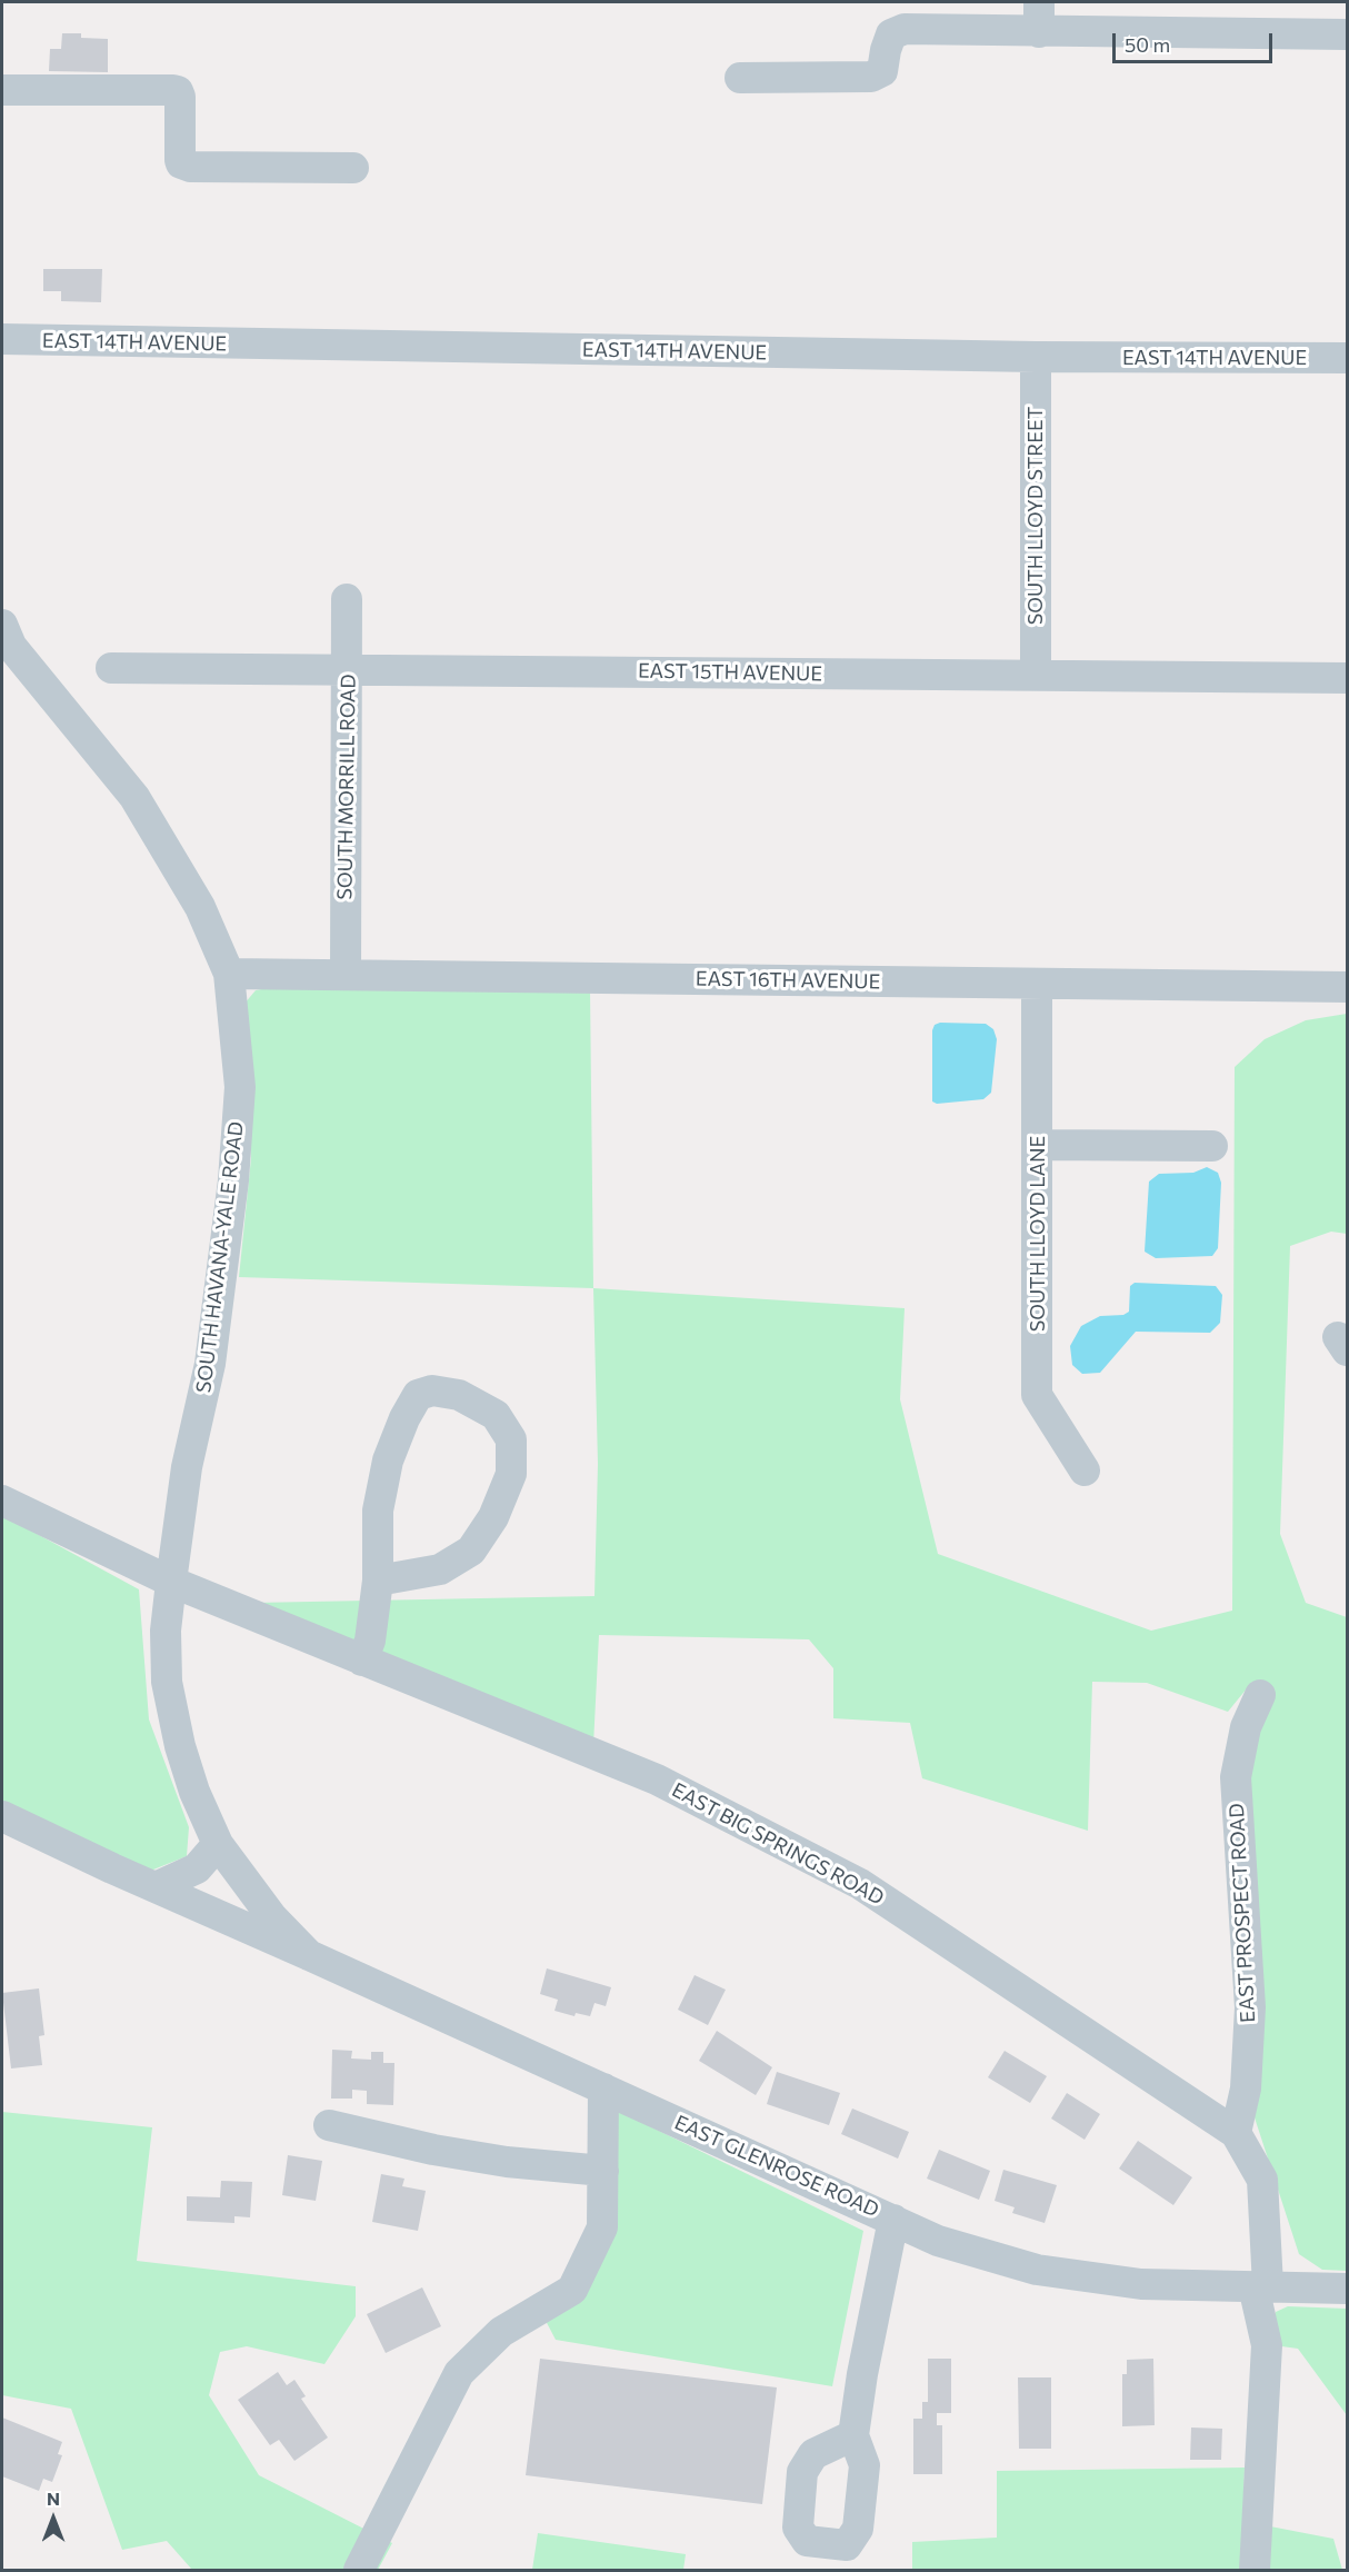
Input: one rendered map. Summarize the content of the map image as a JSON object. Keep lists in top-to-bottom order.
{
  "streets": {
    "street": [
      "EAST 14TH AVENUE",
      "SOUTH LLOYD STREET",
      "EAST 15TH AVENUE",
      "SOUTH MORRILL ROAD",
      "EAST 16TH AVENUE",
      "SOUTH LLOYD LANE",
      "SOUTH HAVANA-YALE ROAD",
      "EAST BIG SPRINGS ROAD",
      "EAST PROSPECT ROAD",
      "EAST GLENROSE ROAD"
    ]
  },
  "crossings": [
    ["EAST 14TH AVENUE", "SOUTH LLOYD STREET"],
    ["SOUTH LLOYD STREET", "EAST 15TH AVENUE"],
    ["EAST 15TH AVENUE", "SOUTH MORRILL ROAD"],
    ["SOUTH MORRILL ROAD", "EAST 16TH AVENUE"],
    ["EAST 16TH AVENUE", "SOUTH LLOYD LANE"],
    ["EAST 16TH AVENUE", "SOUTH HAVANA-YALE ROAD"],
    ["SOUTH HAVANA-YALE ROAD", "EAST BIG SPRINGS ROAD"],
    ["SOUTH HAVANA-YALE ROAD", "EAST GLENROSE ROAD"],
    ["EAST BIG SPRINGS ROAD", "EAST PROSPECT ROAD"],
    ["EAST BIG SPRINGS ROAD", "EAST GLENROSE ROAD"]
  ],
  "scale_bar": "50 m",
  "north": "top"
}
